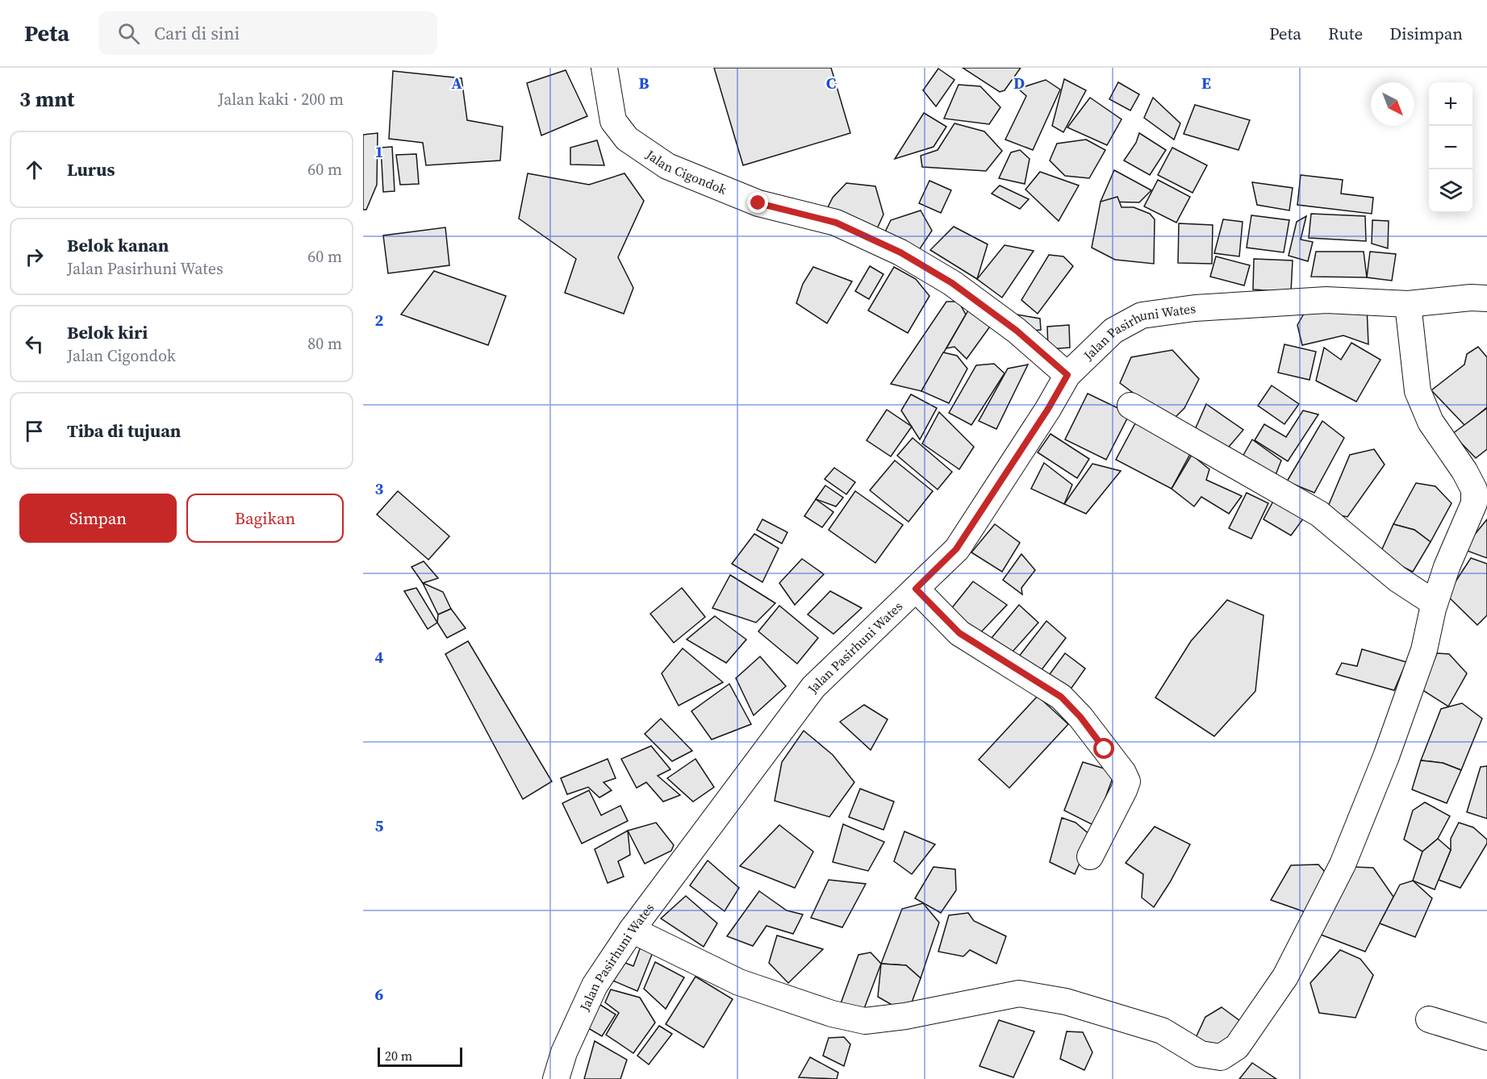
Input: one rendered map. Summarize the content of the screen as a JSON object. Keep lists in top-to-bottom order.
{
  "streets": {
    "street": ["Jalan Cigondok", "Jalan Pasirhuni Wates"]
  },
  "crossings": [
    ["Jalan Cigondok", "Jalan Pasirhuni Wates"]
  ],
  "scale_bar": "20 m",
  "north": "bottom right",
  "page": {
    "header": "Peta",
    "search": "Cari di sini",
    "nav": ["Peta", "Rute", "Disimpan"],
    "heading": ["3 mnt", "Jalan kaki · 200 m"],
    "map_buttons": ["+", "−"],
    "list": [
      ["Lurus", "60 m"],
      ["Belok kanan", "Jalan Pasirhuni Wates", "60 m"],
      ["Belok kiri", "Jalan Cigondok", "80 m"],
      "Tiba di tujuan"
    ],
    "buttons": ["Simpan", "Bagikan"],
    "scale": "20 m"
  },
  "grid": {
    "columns": [
      "A",
      "B",
      "C",
      "D",
      "E"
    ],
    "rows": [
      "1",
      "2",
      "3",
      "4",
      "5",
      "6"
    ]
  }
}
